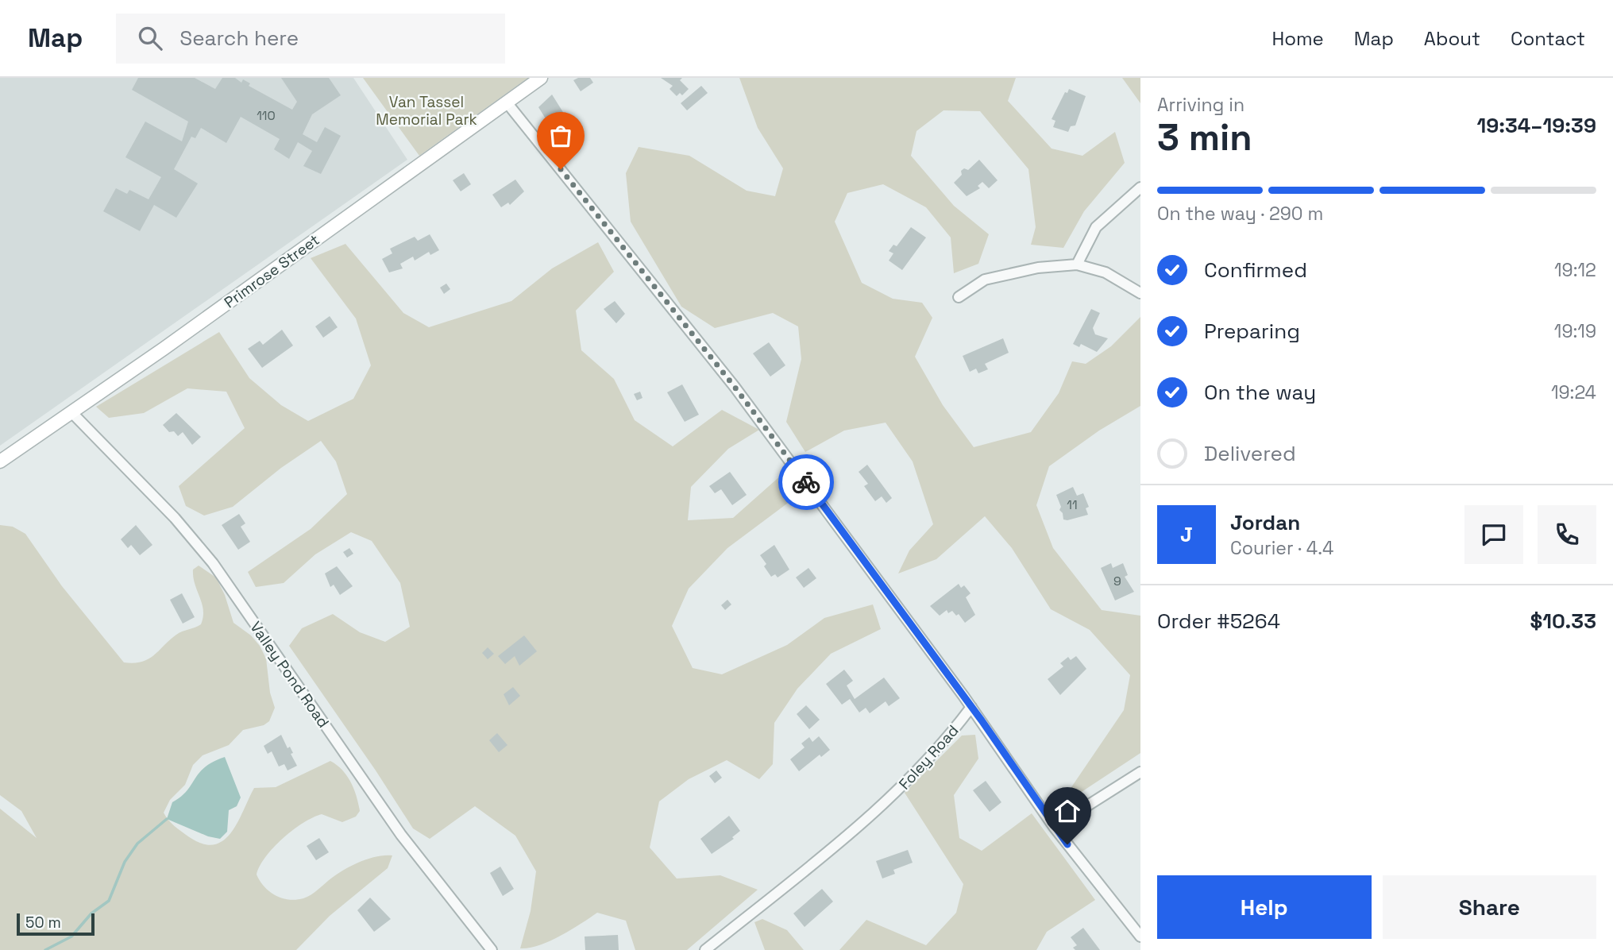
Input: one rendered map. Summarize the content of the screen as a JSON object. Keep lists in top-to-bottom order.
{
  "streets": {
    "main road": ["Primrose Street"],
    "street": ["Valley Pond Road", "Foley Road"]
  },
  "crossings": [
    ["Primrose Street", "Valley Pond Road"]
  ],
  "parks": ["Van Tassel Memorial Park"],
  "house_numbers": ["110", "11", "9"],
  "scale_bar": "50 m",
  "page": {
    "header": "Map",
    "search": "Search here",
    "nav": [
      "Home",
      "Map",
      "About",
      "Contact"
    ],
    "heading": ["3 min", "Arriving in", "19:34–19:39"],
    "panel": [
      "Jordan",
      "Courier · 4.4",
      "Order #5264",
      "$10.33"
    ],
    "bar": "On the way · 290 m",
    "list": [
      ["Confirmed", "19:12"],
      ["Preparing", "19:19"],
      ["On the way", "19:24"],
      "Delivered"
    ],
    "round": "J",
    "buttons": ["Help", "Share"],
    "scale": "50 m"
  }
}
